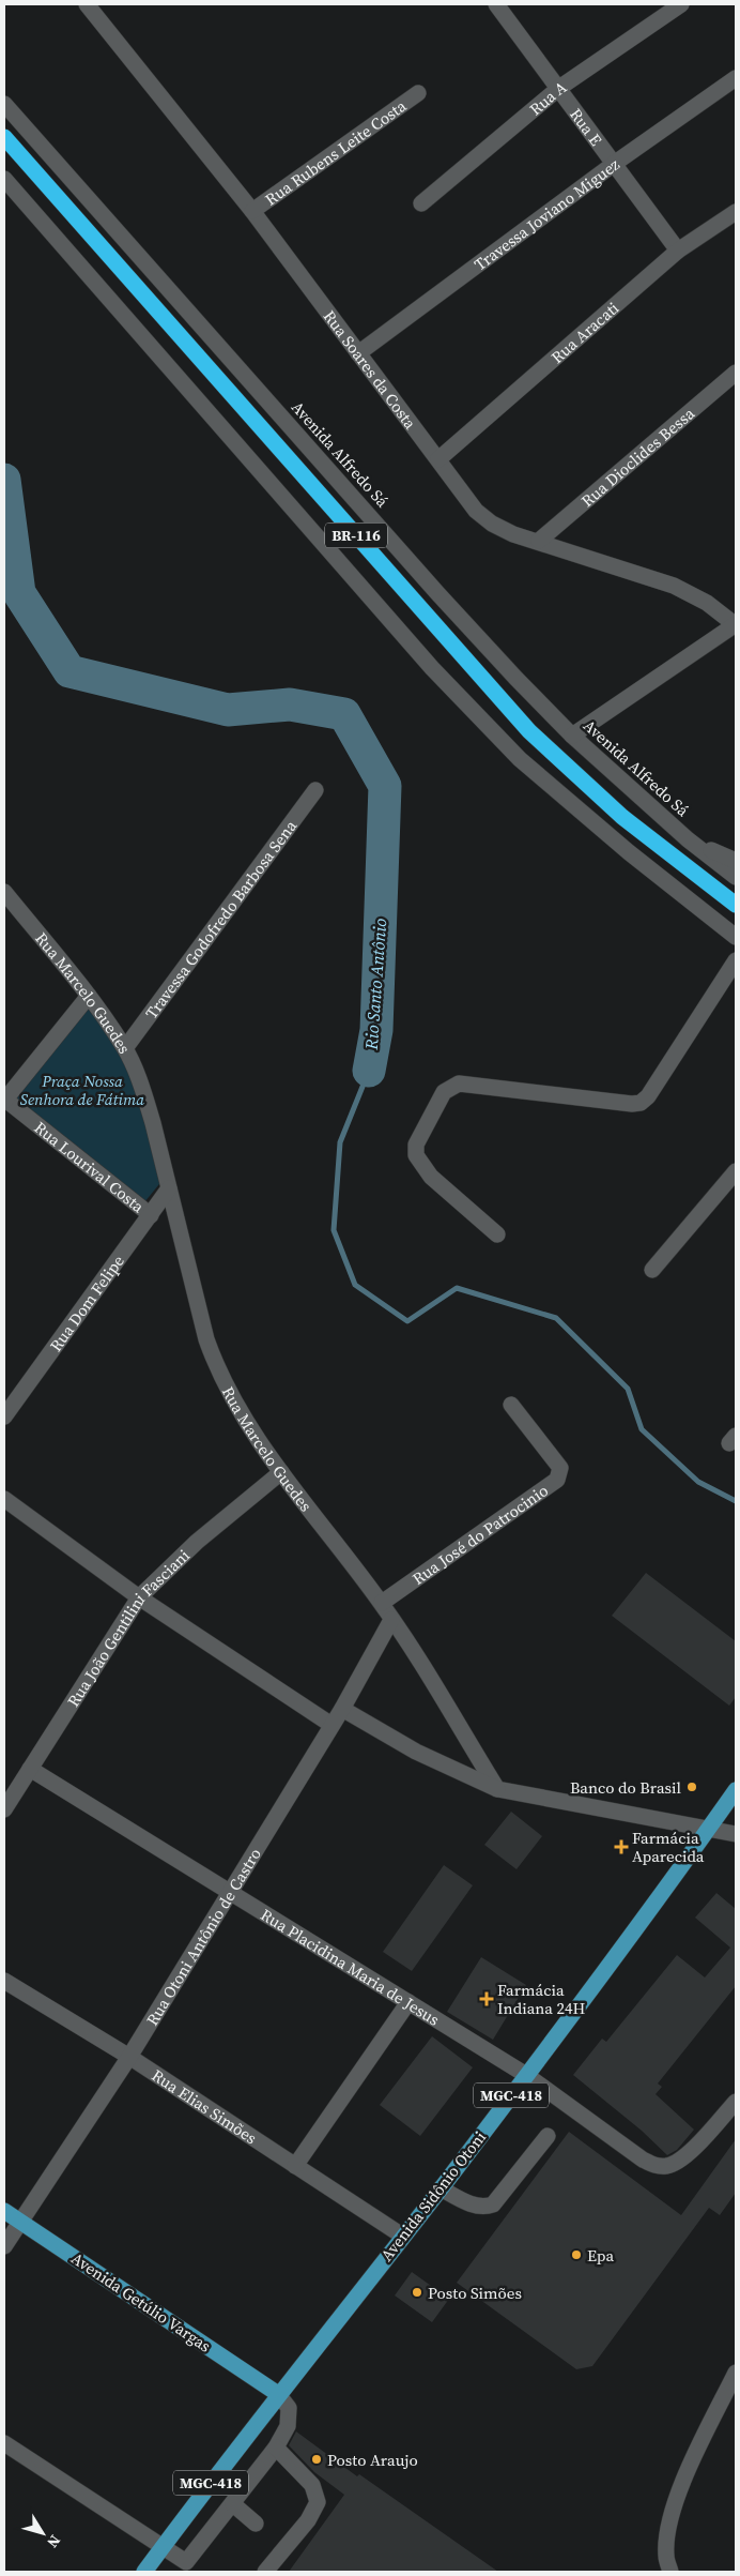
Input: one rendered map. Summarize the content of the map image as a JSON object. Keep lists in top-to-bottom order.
{
  "streets": {
    "highway": ["BR-116"],
    "main road": ["MGC-418", "Avenida Sidônio Otoni", "Avenida Getúlio Vargas"],
    "street": [
      "Rua A",
      "Rua E",
      "Rua Rubens Leite Costa",
      "Travessa Joviano Miguez",
      "Rua Aracati",
      "Rua Soares da Costa",
      "Avenida Alfredo Sá",
      "Rua Dioclides Bessa",
      "Travessa Godofredo Barbosa Sena",
      "Rua Marcelo Guedes",
      "Rua Lourival Costa",
      "Rua Dom Felipe",
      "Rua José do Patrocinio",
      "Rua João Gentilini Fasciani",
      "Rua Otoni Antônio de Castro",
      "Rua Placidina Maria de Jesus",
      "Rua Elias Simões"
    ]
  },
  "crossings": [
    ["Rua A", "Rua E"],
    ["Rua E", "Travessa Joviano Miguez"],
    ["Rua E", "Rua Aracati"],
    ["Rua Rubens Leite Costa", "Rua Soares da Costa"],
    ["Travessa Joviano Miguez", "Rua Soares da Costa"],
    ["Rua Aracati", "Rua Soares da Costa"],
    ["Rua Soares da Costa", "Rua Dioclides Bessa"],
    ["Travessa Godofredo Barbosa Sena", "Rua Marcelo Guedes"],
    ["Rua Marcelo Guedes", "Rua Dom Felipe"],
    ["Rua Marcelo Guedes", "Rua José do Patrocinio"],
    ["Rua Marcelo Guedes", "Rua João Gentilini Fasciani"],
    ["Rua Marcelo Guedes", "Rua Otoni Antônio de Castro"],
    ["Rua Lourival Costa", "Rua Dom Felipe"],
    ["Rua João Gentilini Fasciani", "Rua Placidina Maria de Jesus"],
    ["Rua Otoni Antônio de Castro", "Rua Placidina Maria de Jesus"],
    ["Rua Otoni Antônio de Castro", "Rua Elias Simões"],
    ["Rua Otoni Antônio de Castro", "Avenida Getúlio Vargas"],
    ["Rua Placidina Maria de Jesus", "Avenida Sidônio Otoni"],
    ["Rua Elias Simões", "Avenida Sidônio Otoni"],
    ["Avenida Sidônio Otoni", "Avenida Getúlio Vargas"]
  ],
  "water": ["Rio Santo Antônio"],
  "parks": ["Praça Nossa Senhora de Fátima"],
  "places": {
    "other": [
      "Banco do Brasil",
      "Epa",
      "Posto Simões",
      "Posto Araujo"
    ],
    "health": ["Farmácia Aparecida", "Farmácia Indiana 24H"]
  },
  "north": "bottom right"
}
